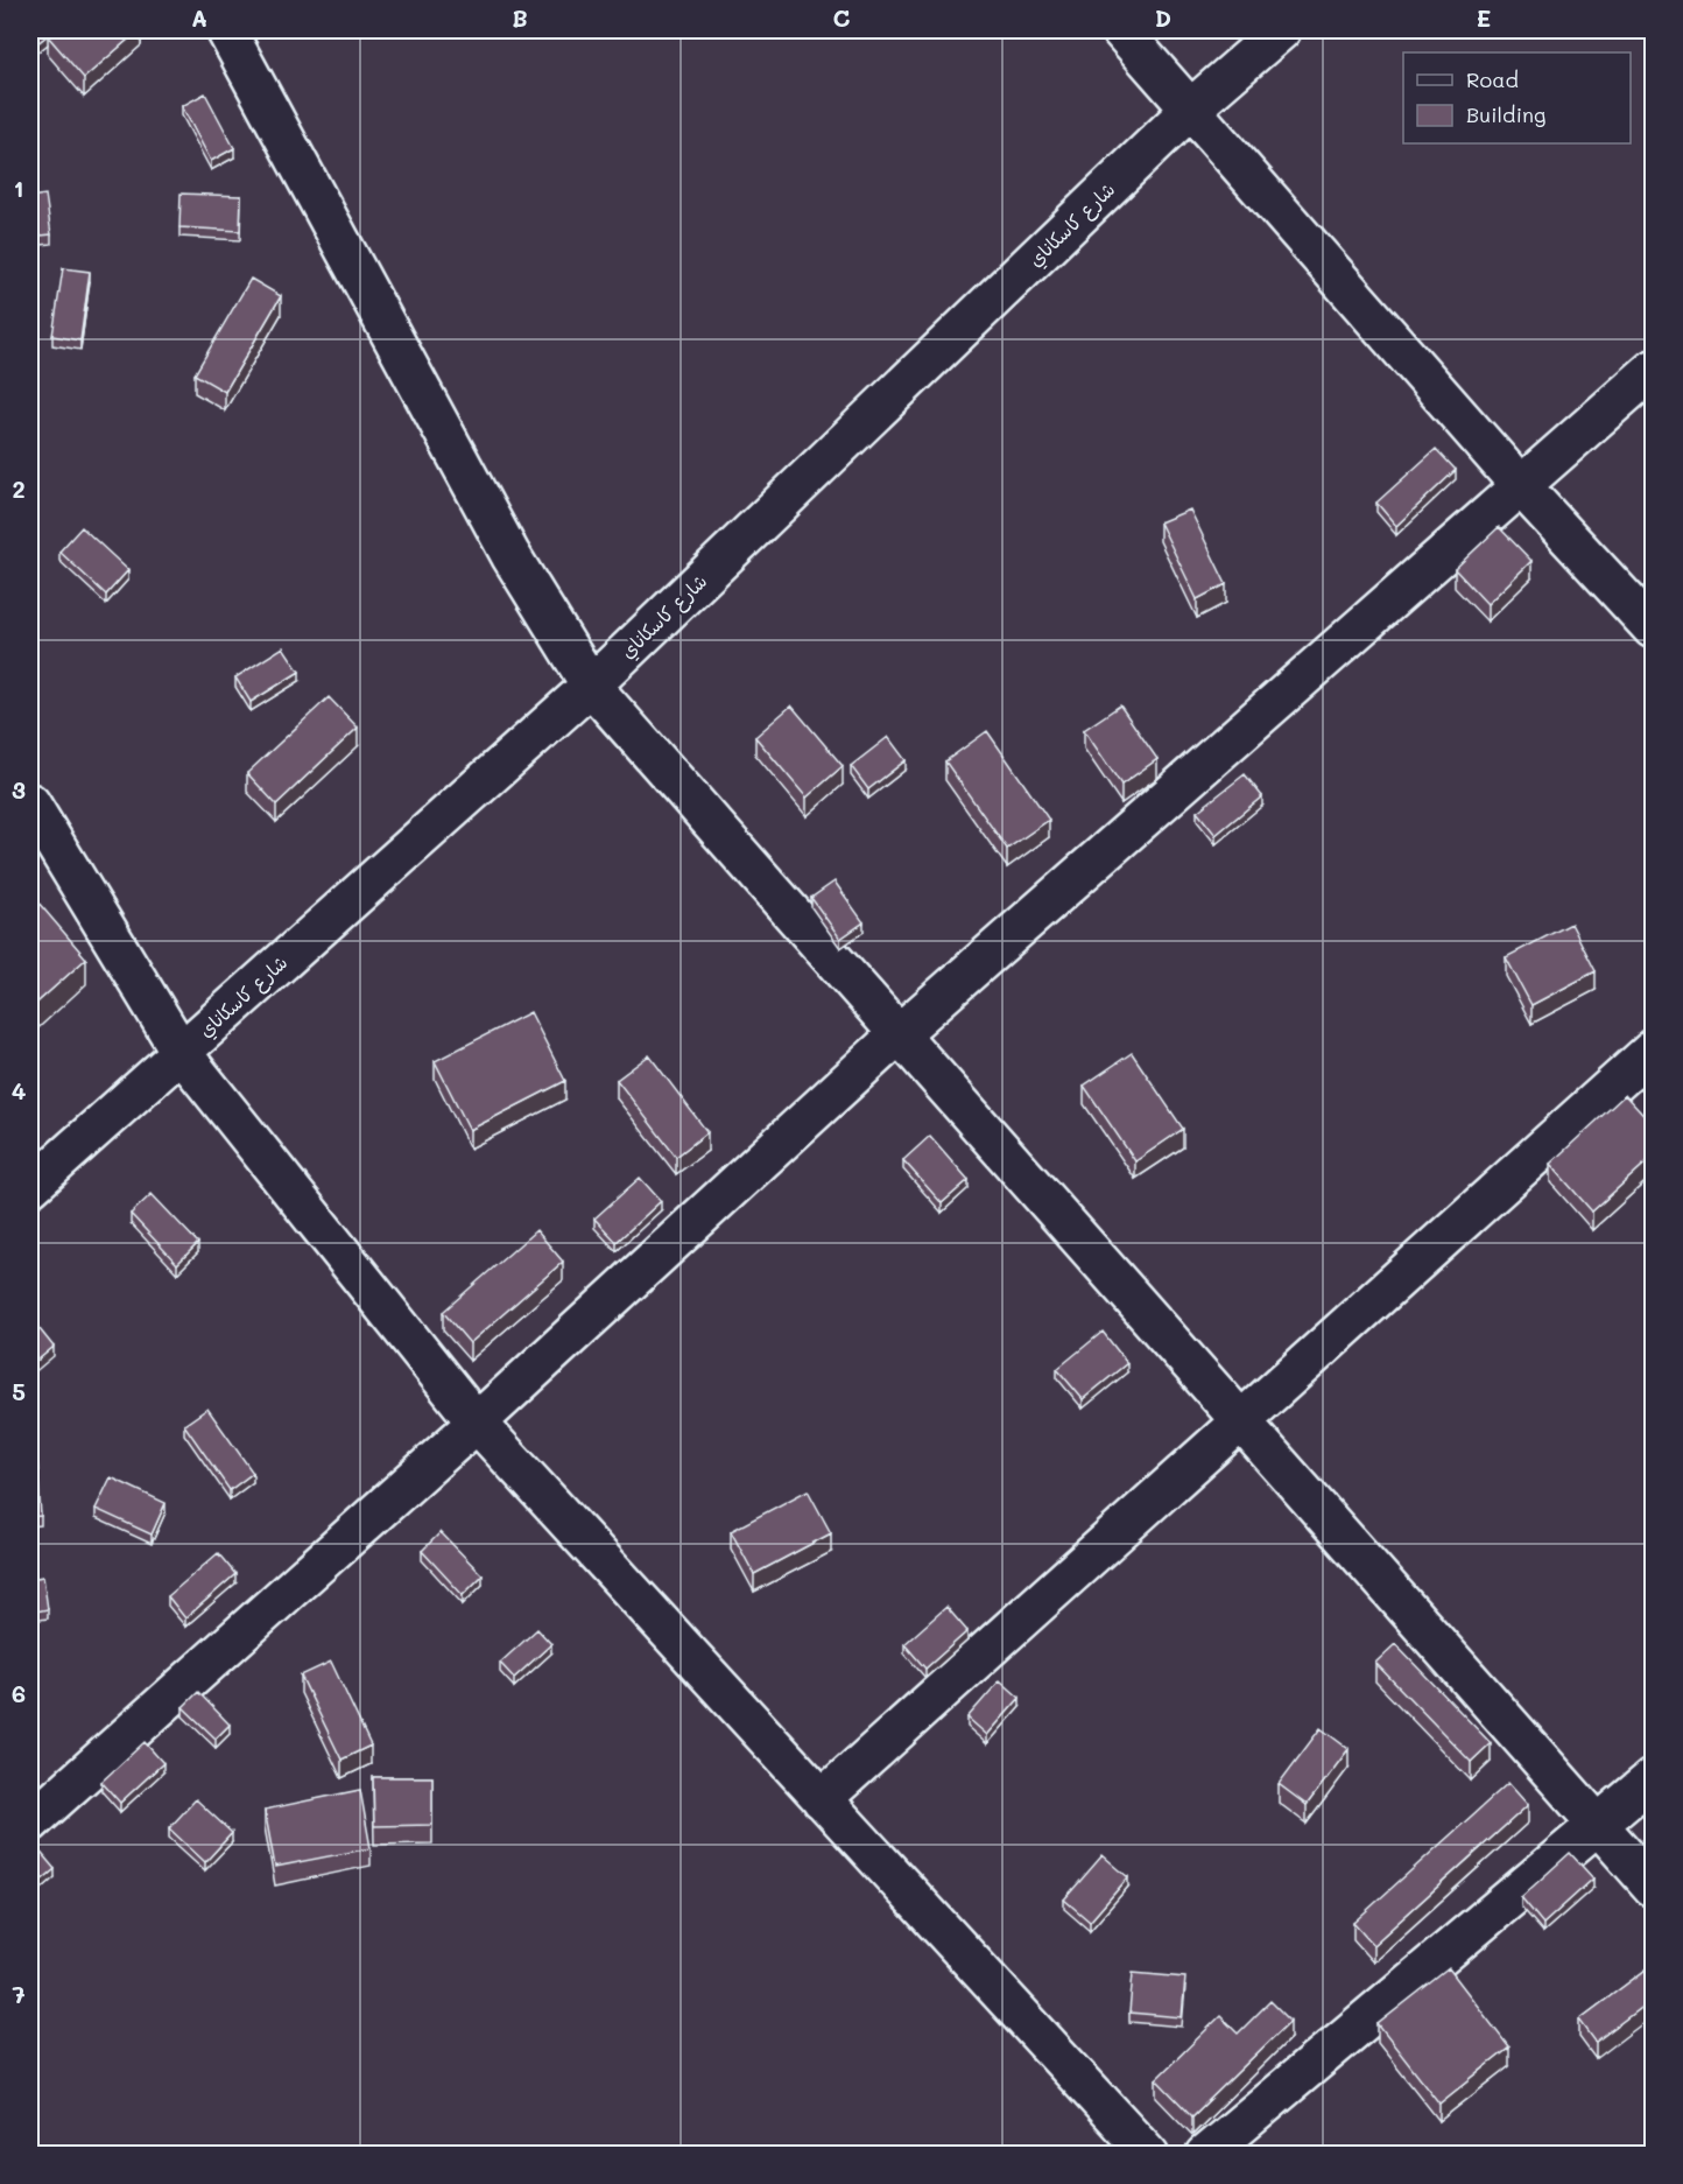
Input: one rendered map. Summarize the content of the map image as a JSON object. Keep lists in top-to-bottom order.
{
  "streets": {
    "street": ["شارع كاسكاناي"]
  },
  "legend": ["Road", "Building"],
  "grid": {
    "columns": [
      "A",
      "B",
      "C",
      "D",
      "E"
    ],
    "rows": [
      "1",
      "2",
      "3",
      "4",
      "5",
      "6",
      "7"
    ]
  }
}
